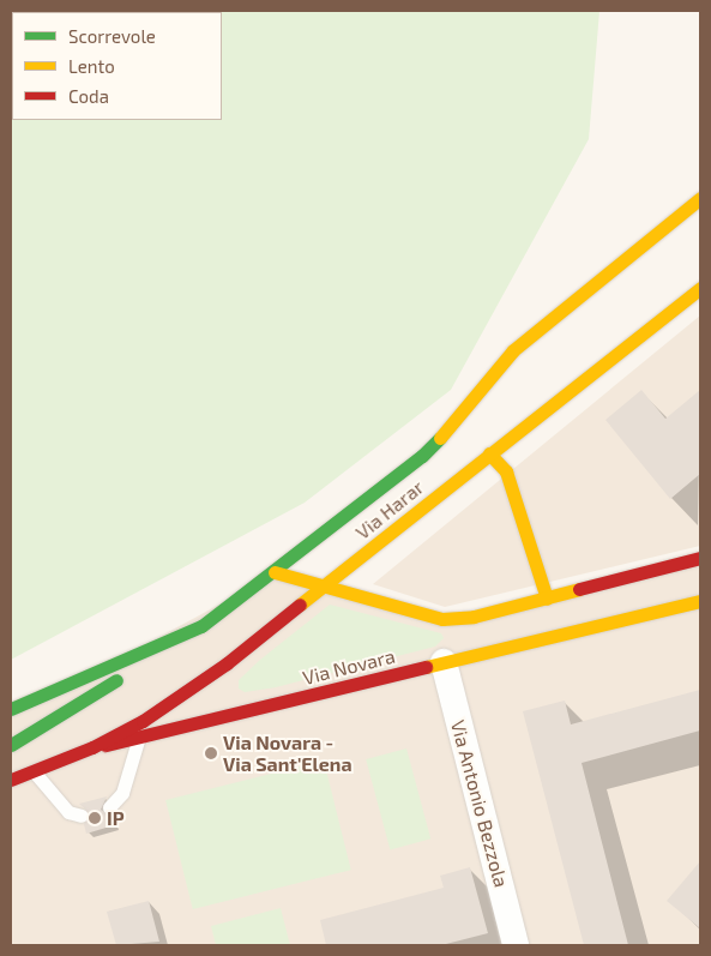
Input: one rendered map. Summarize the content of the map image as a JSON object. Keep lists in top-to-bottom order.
{
  "streets": {
    "main road": ["Via Harar", "Via Novara"],
    "street": ["Via Antonio Bezzola"]
  },
  "crossings": [
    ["Via Harar", "Via Novara"],
    ["Via Novara", "Via Antonio Bezzola"]
  ],
  "places": ["Via Novara - Via Sant'Elena", "IP"],
  "legend": ["Scorrevole", "Lento", "Coda"]
}
